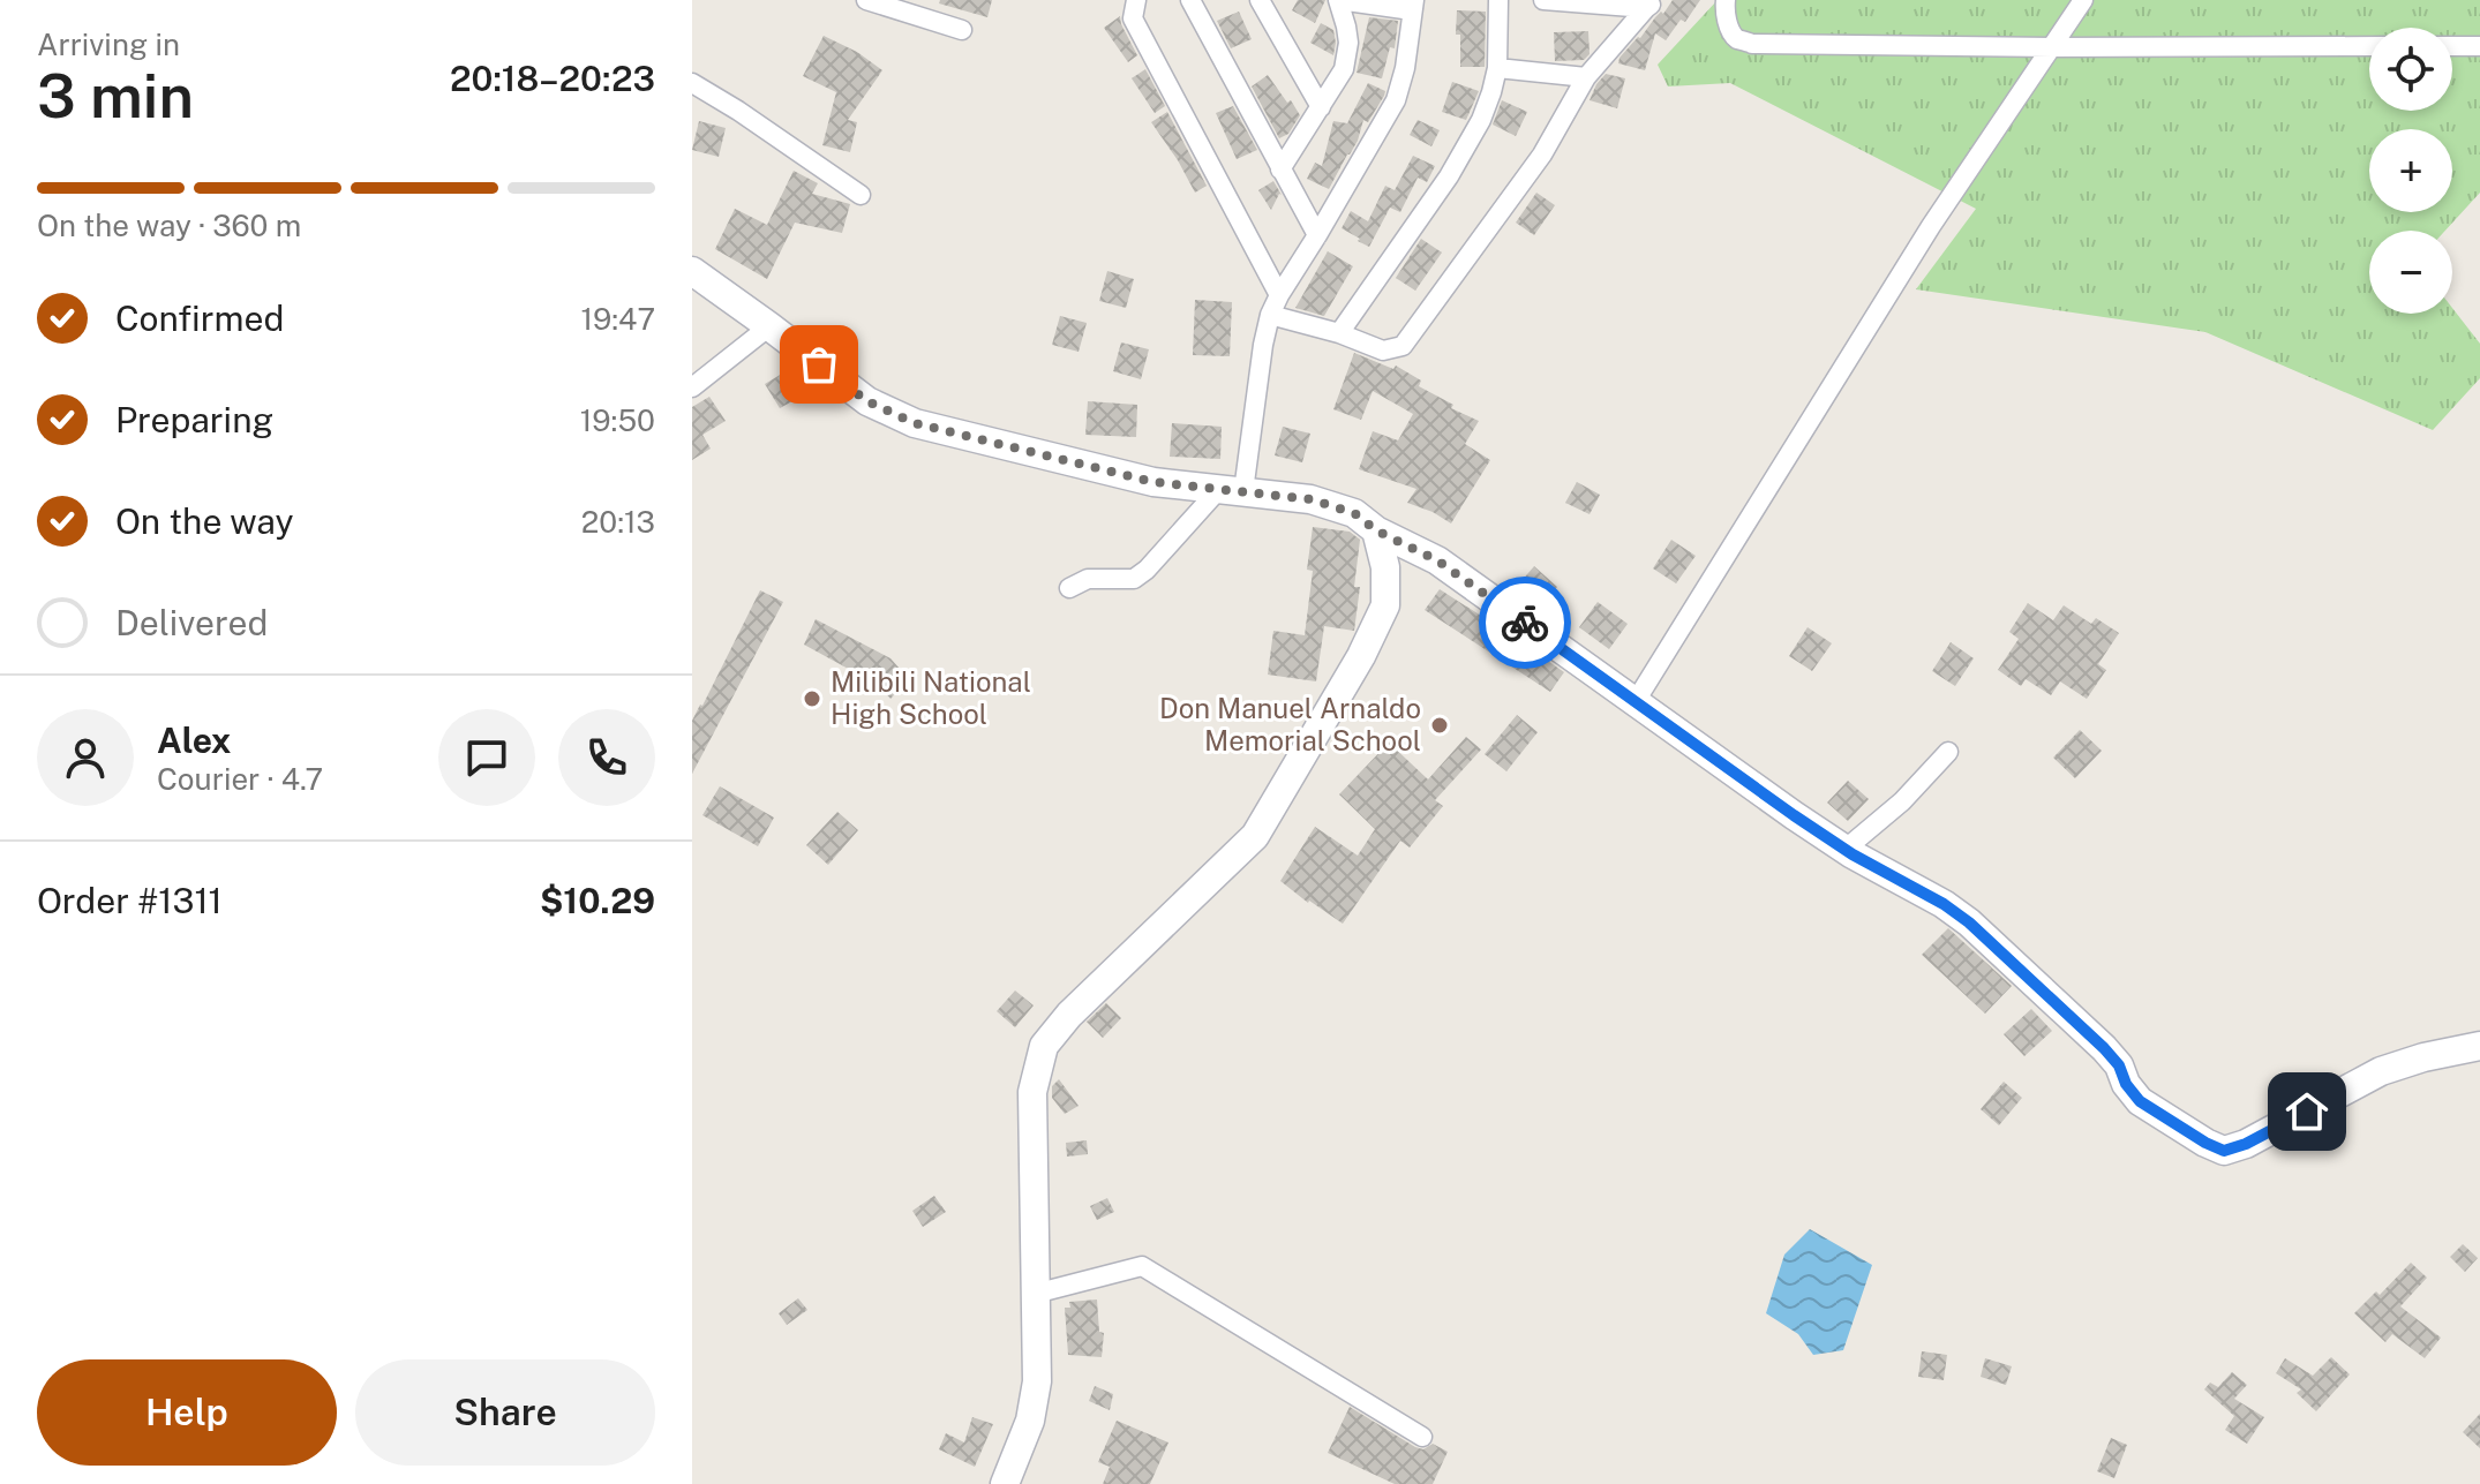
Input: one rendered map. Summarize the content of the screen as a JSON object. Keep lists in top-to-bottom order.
{
  "places": ["Milibili National High School", "Don Manuel Arnaldo Memorial School"],
  "page": {
    "heading": ["3 min", "Arriving in", "20:18–20:23"],
    "panel": [
      "Alex",
      "Courier · 4.7",
      "Order #1311",
      "$10.29"
    ],
    "map_buttons": ["+", "−"],
    "bar": "On the way · 360 m",
    "list": [
      ["Confirmed", "19:47"],
      ["Preparing", "19:50"],
      ["On the way", "20:13"],
      "Delivered"
    ],
    "buttons": ["Help", "Share"]
  }
}
